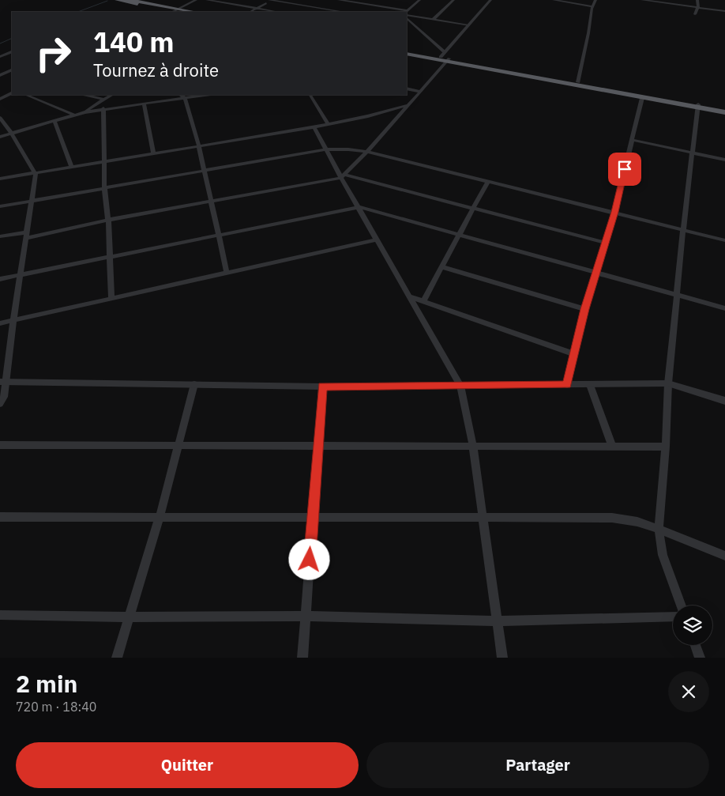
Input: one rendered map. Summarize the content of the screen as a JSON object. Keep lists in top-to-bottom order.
{
  "page": {
    "turn": ["140 m", "Tournez à droite"],
    "heading": ["2 min", "720 m · 18:40"],
    "buttons": ["Quitter", "Partager"]
  }
}
